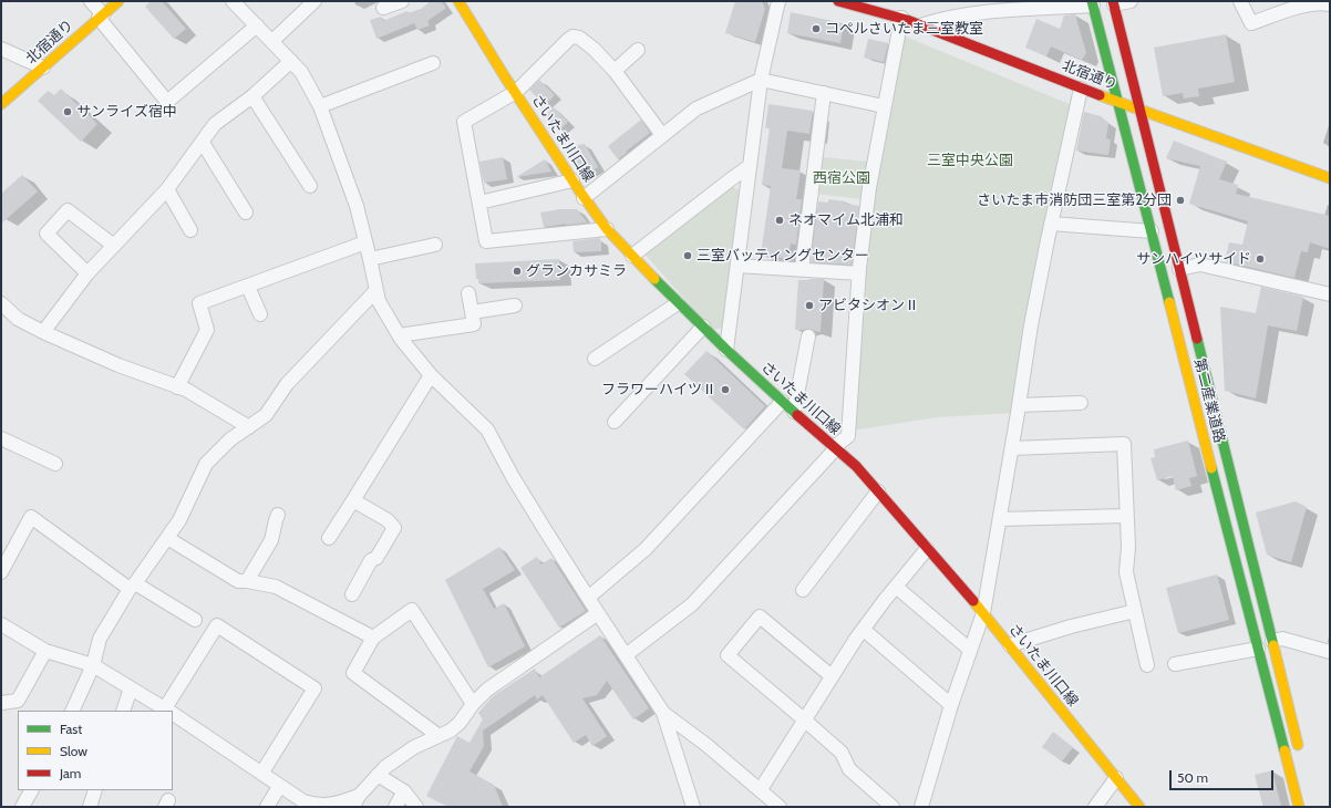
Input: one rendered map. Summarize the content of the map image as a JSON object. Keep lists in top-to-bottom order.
{
  "streets": {
    "main road": ["北宿通り", "さいたま川口線", "第二産業道路"]
  },
  "crossings": [
    ["北宿通り", "第二産業道路"]
  ],
  "parks": ["三室中央公園", "西宿公園"],
  "places": [
    "コペルさいたま三室教室",
    "サンライズ宿中",
    "さいたま市消防団三室第2分団",
    "ネオマイム北浦和",
    "三室バッティングセンター",
    "サンハイツサイド",
    "グランカサミラ",
    "アビタシオンⅡ",
    "フラワーハイツⅡ"
  ],
  "legend": ["Fast", "Slow", "Jam"],
  "scale_bar": "50 m"
}
